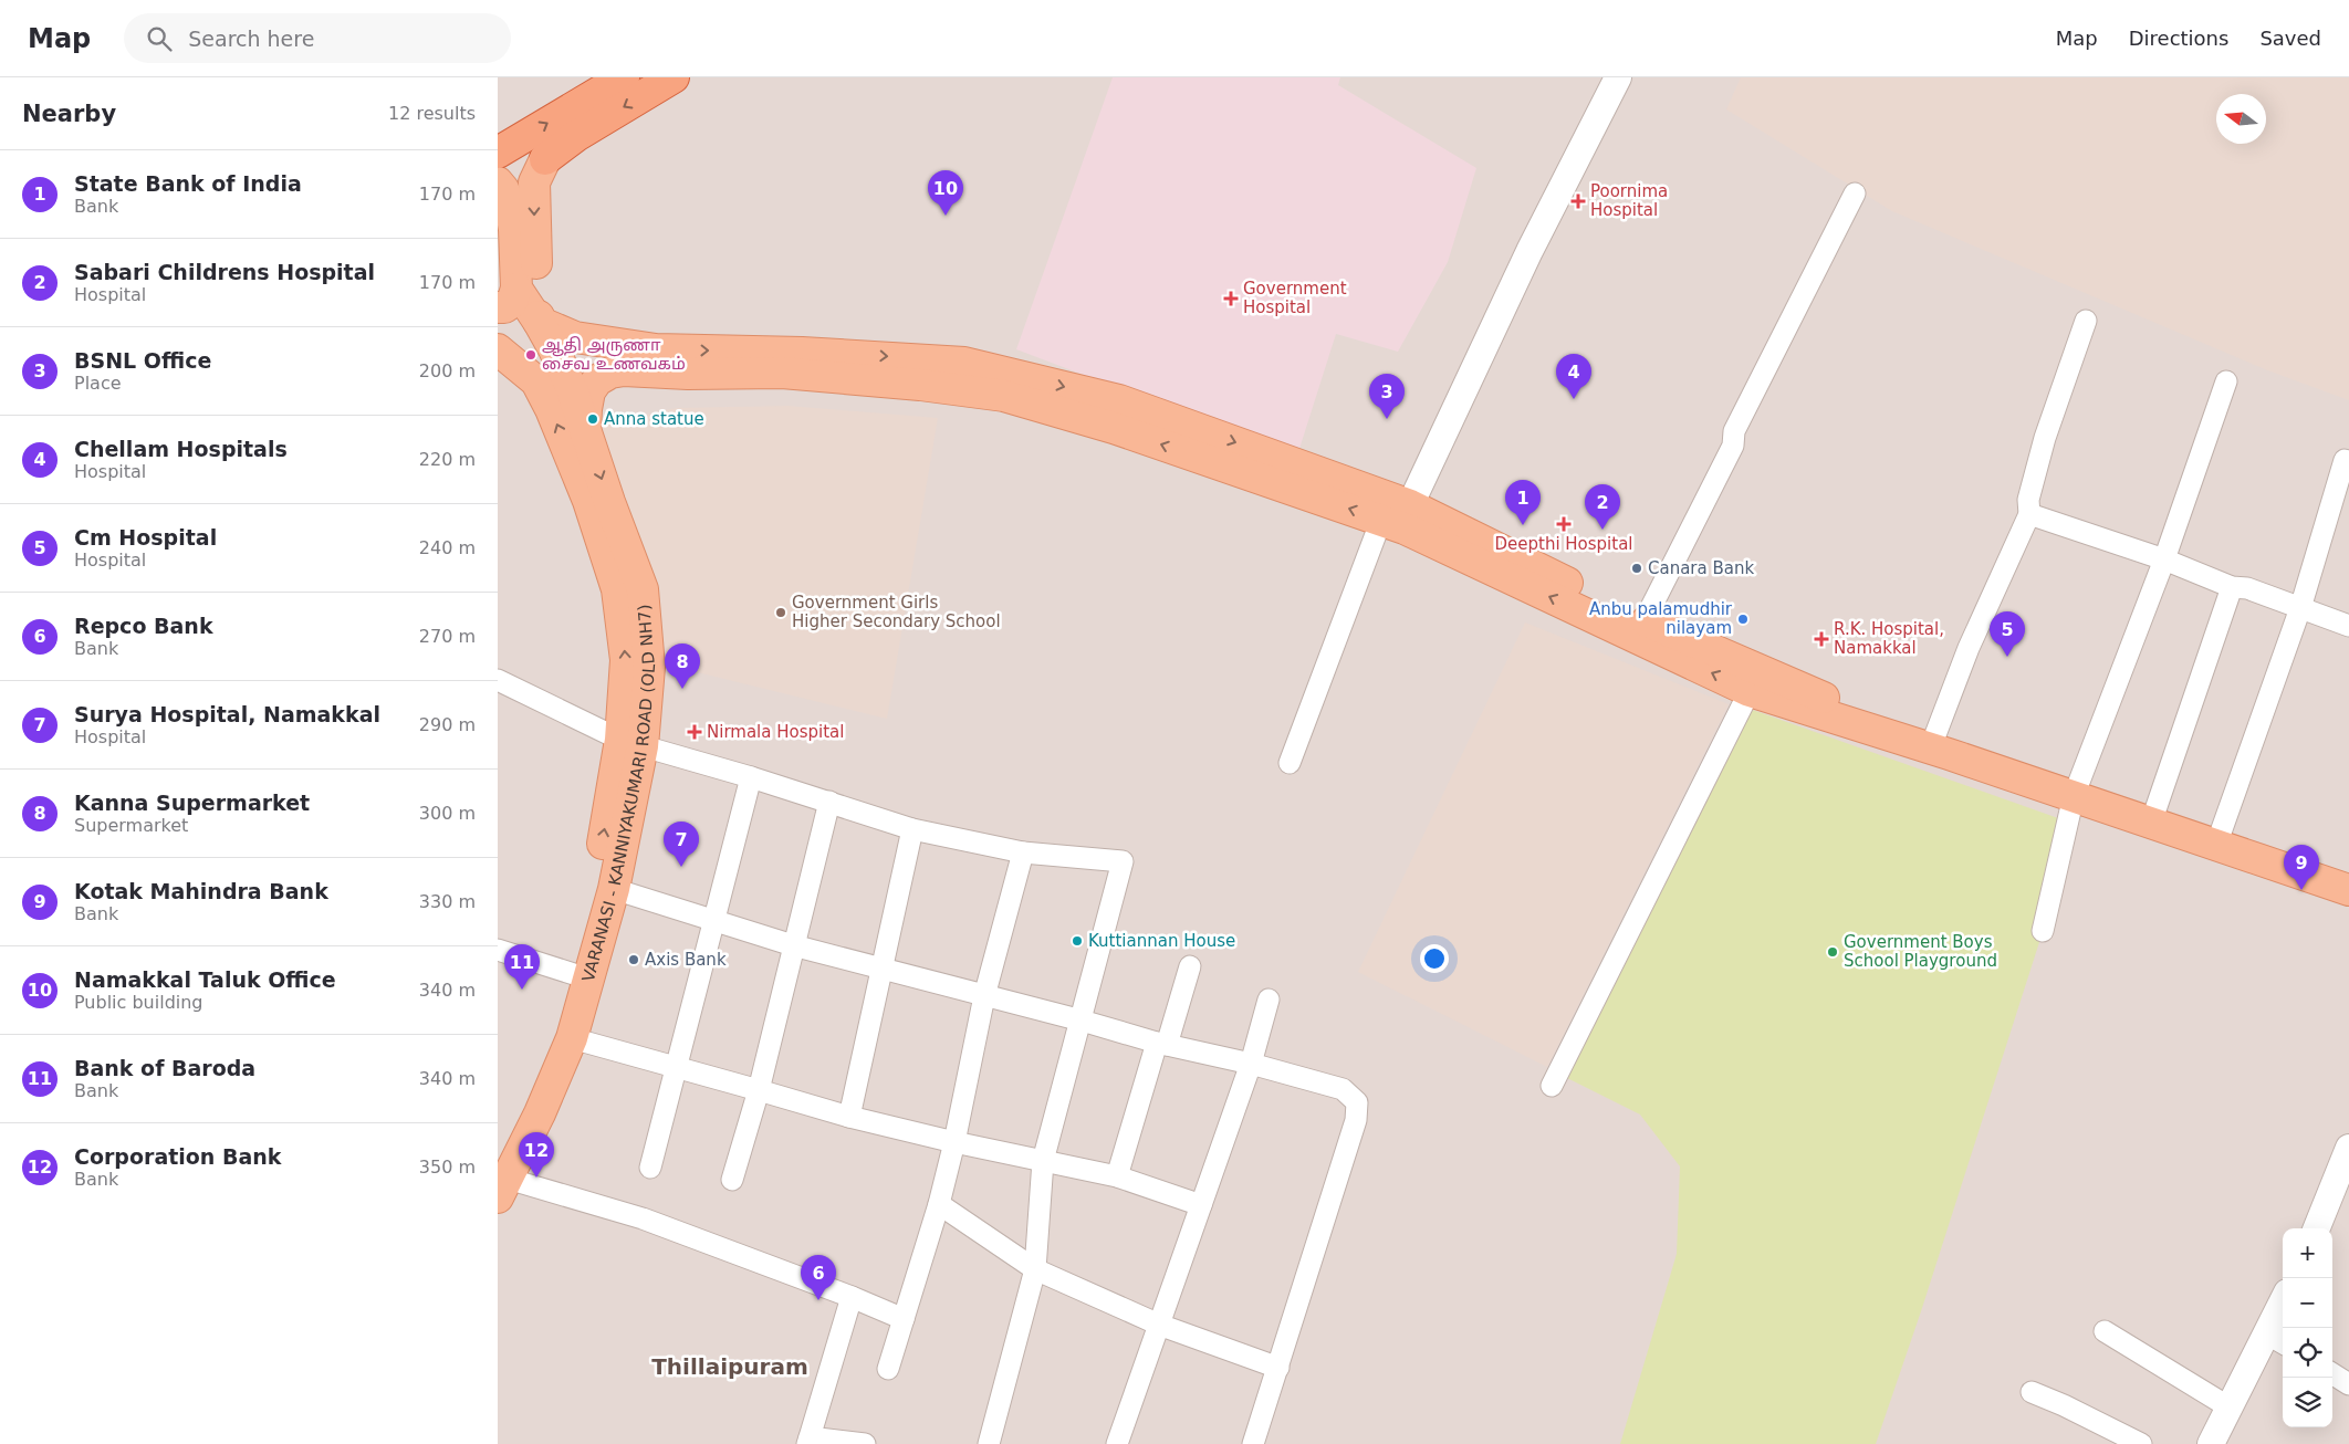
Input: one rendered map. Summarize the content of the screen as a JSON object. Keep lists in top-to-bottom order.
{
  "streets": {
    "main road": ["VARANASI - KANNIYAKUMARI ROAD (OLD NH7)"]
  },
  "districts": ["Thillaipuram"],
  "places": {
    "health": [
      "Poornima Hospital",
      "Government Hospital",
      "Deepthi Hospital",
      "R.K. Hospital, Namakkal",
      "Nirmala Hospital"
    ],
    "other": [
      "ஆதி அருணா சைவ உணவகம்",
      "Anna statue",
      "Canara Bank",
      "Government Girls Higher Secondary School",
      "Anbu palamudhir nilayam",
      "Kuttiannan House",
      "Government Boys School Playground",
      "Axis Bank"
    ]
  },
  "north": "left",
  "page": {
    "header": "Map",
    "search": "Search here",
    "nav": ["Map", "Directions", "Saved"],
    "heading": ["Nearby", "12 results"],
    "list": [
      {
        "mark": "1",
        "name": "State Bank of India",
        "note": "Bank",
        "value": "170 m"
      },
      {
        "mark": "2",
        "name": "Sabari Childrens Hospital",
        "note": "Hospital",
        "value": "170 m"
      },
      {
        "mark": "3",
        "name": "BSNL Office",
        "note": "Place",
        "value": "200 m"
      },
      {
        "mark": "4",
        "name": "Chellam Hospitals",
        "note": "Hospital",
        "value": "220 m"
      },
      {
        "mark": "5",
        "name": "Cm Hospital",
        "note": "Hospital",
        "value": "240 m"
      },
      {
        "mark": "6",
        "name": "Repco Bank",
        "note": "Bank",
        "value": "270 m"
      },
      {
        "mark": "7",
        "name": "Surya Hospital, Namakkal",
        "note": "Hospital",
        "value": "290 m"
      },
      {
        "mark": "8",
        "name": "Kanna Supermarket",
        "note": "Supermarket",
        "value": "300 m"
      },
      {
        "mark": "9",
        "name": "Kotak Mahindra Bank",
        "note": "Bank",
        "value": "330 m"
      },
      {
        "mark": "10",
        "name": "Namakkal Taluk Office",
        "note": "Public building",
        "value": "340 m"
      },
      {
        "mark": "11",
        "name": "Bank of Baroda",
        "note": "Bank",
        "value": "340 m"
      },
      {
        "mark": "12",
        "name": "Corporation Bank",
        "note": "Bank",
        "value": "350 m"
      }
    ],
    "pins": [
      "10",
      "4",
      "3",
      "1",
      "2",
      "5",
      "8",
      "7",
      "9",
      "11",
      "12",
      "6"
    ],
    "map_buttons": ["+", "−"]
  }
}
